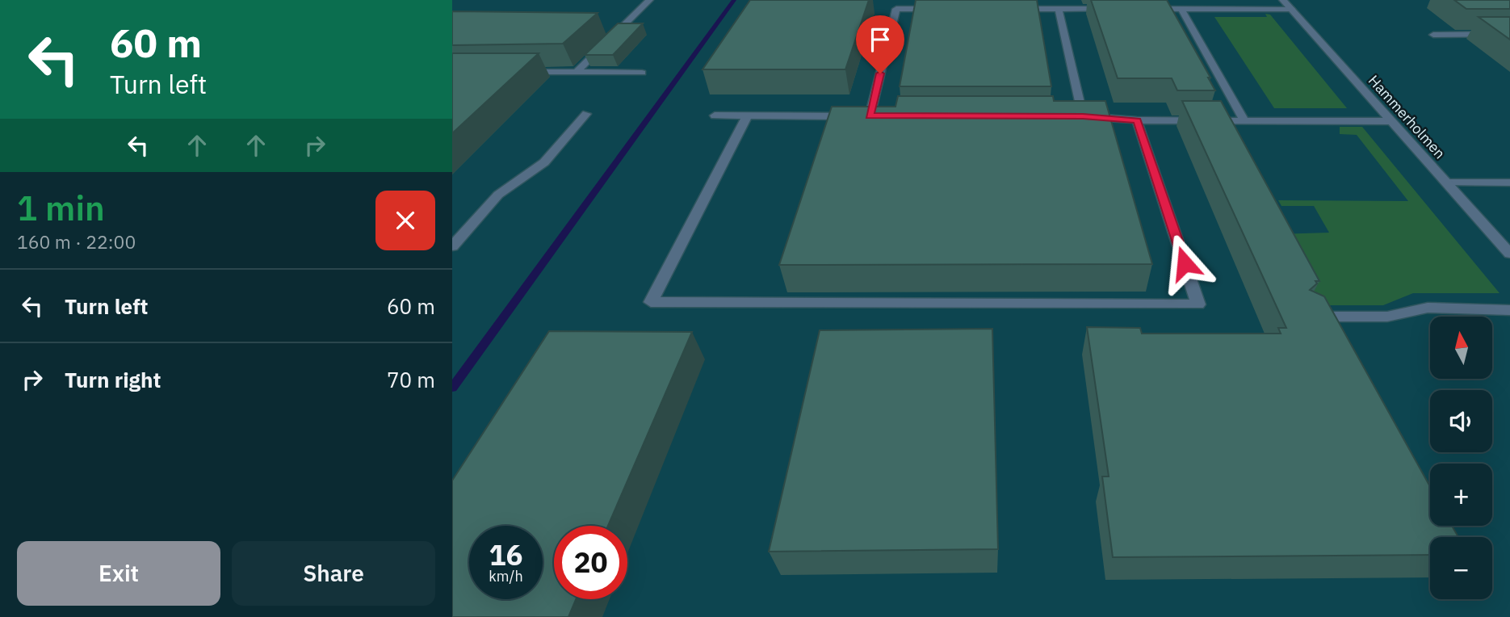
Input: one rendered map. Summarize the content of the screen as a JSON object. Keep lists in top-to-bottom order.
{
  "streets": {
    "street": ["Hammerholmen"]
  },
  "north": "top",
  "page": {
    "turn": ["60 m", "Turn left"],
    "heading": ["1 min", "160 m · 22:00"],
    "list": [
      {
        "name": "Turn left",
        "value": "60 m"
      },
      {
        "name": "Turn right",
        "value": "70 m"
      }
    ],
    "map_buttons": ["+", "−"],
    "speed": "16 km/h",
    "limit": "20",
    "buttons": ["Exit", "Share"]
  }
}
